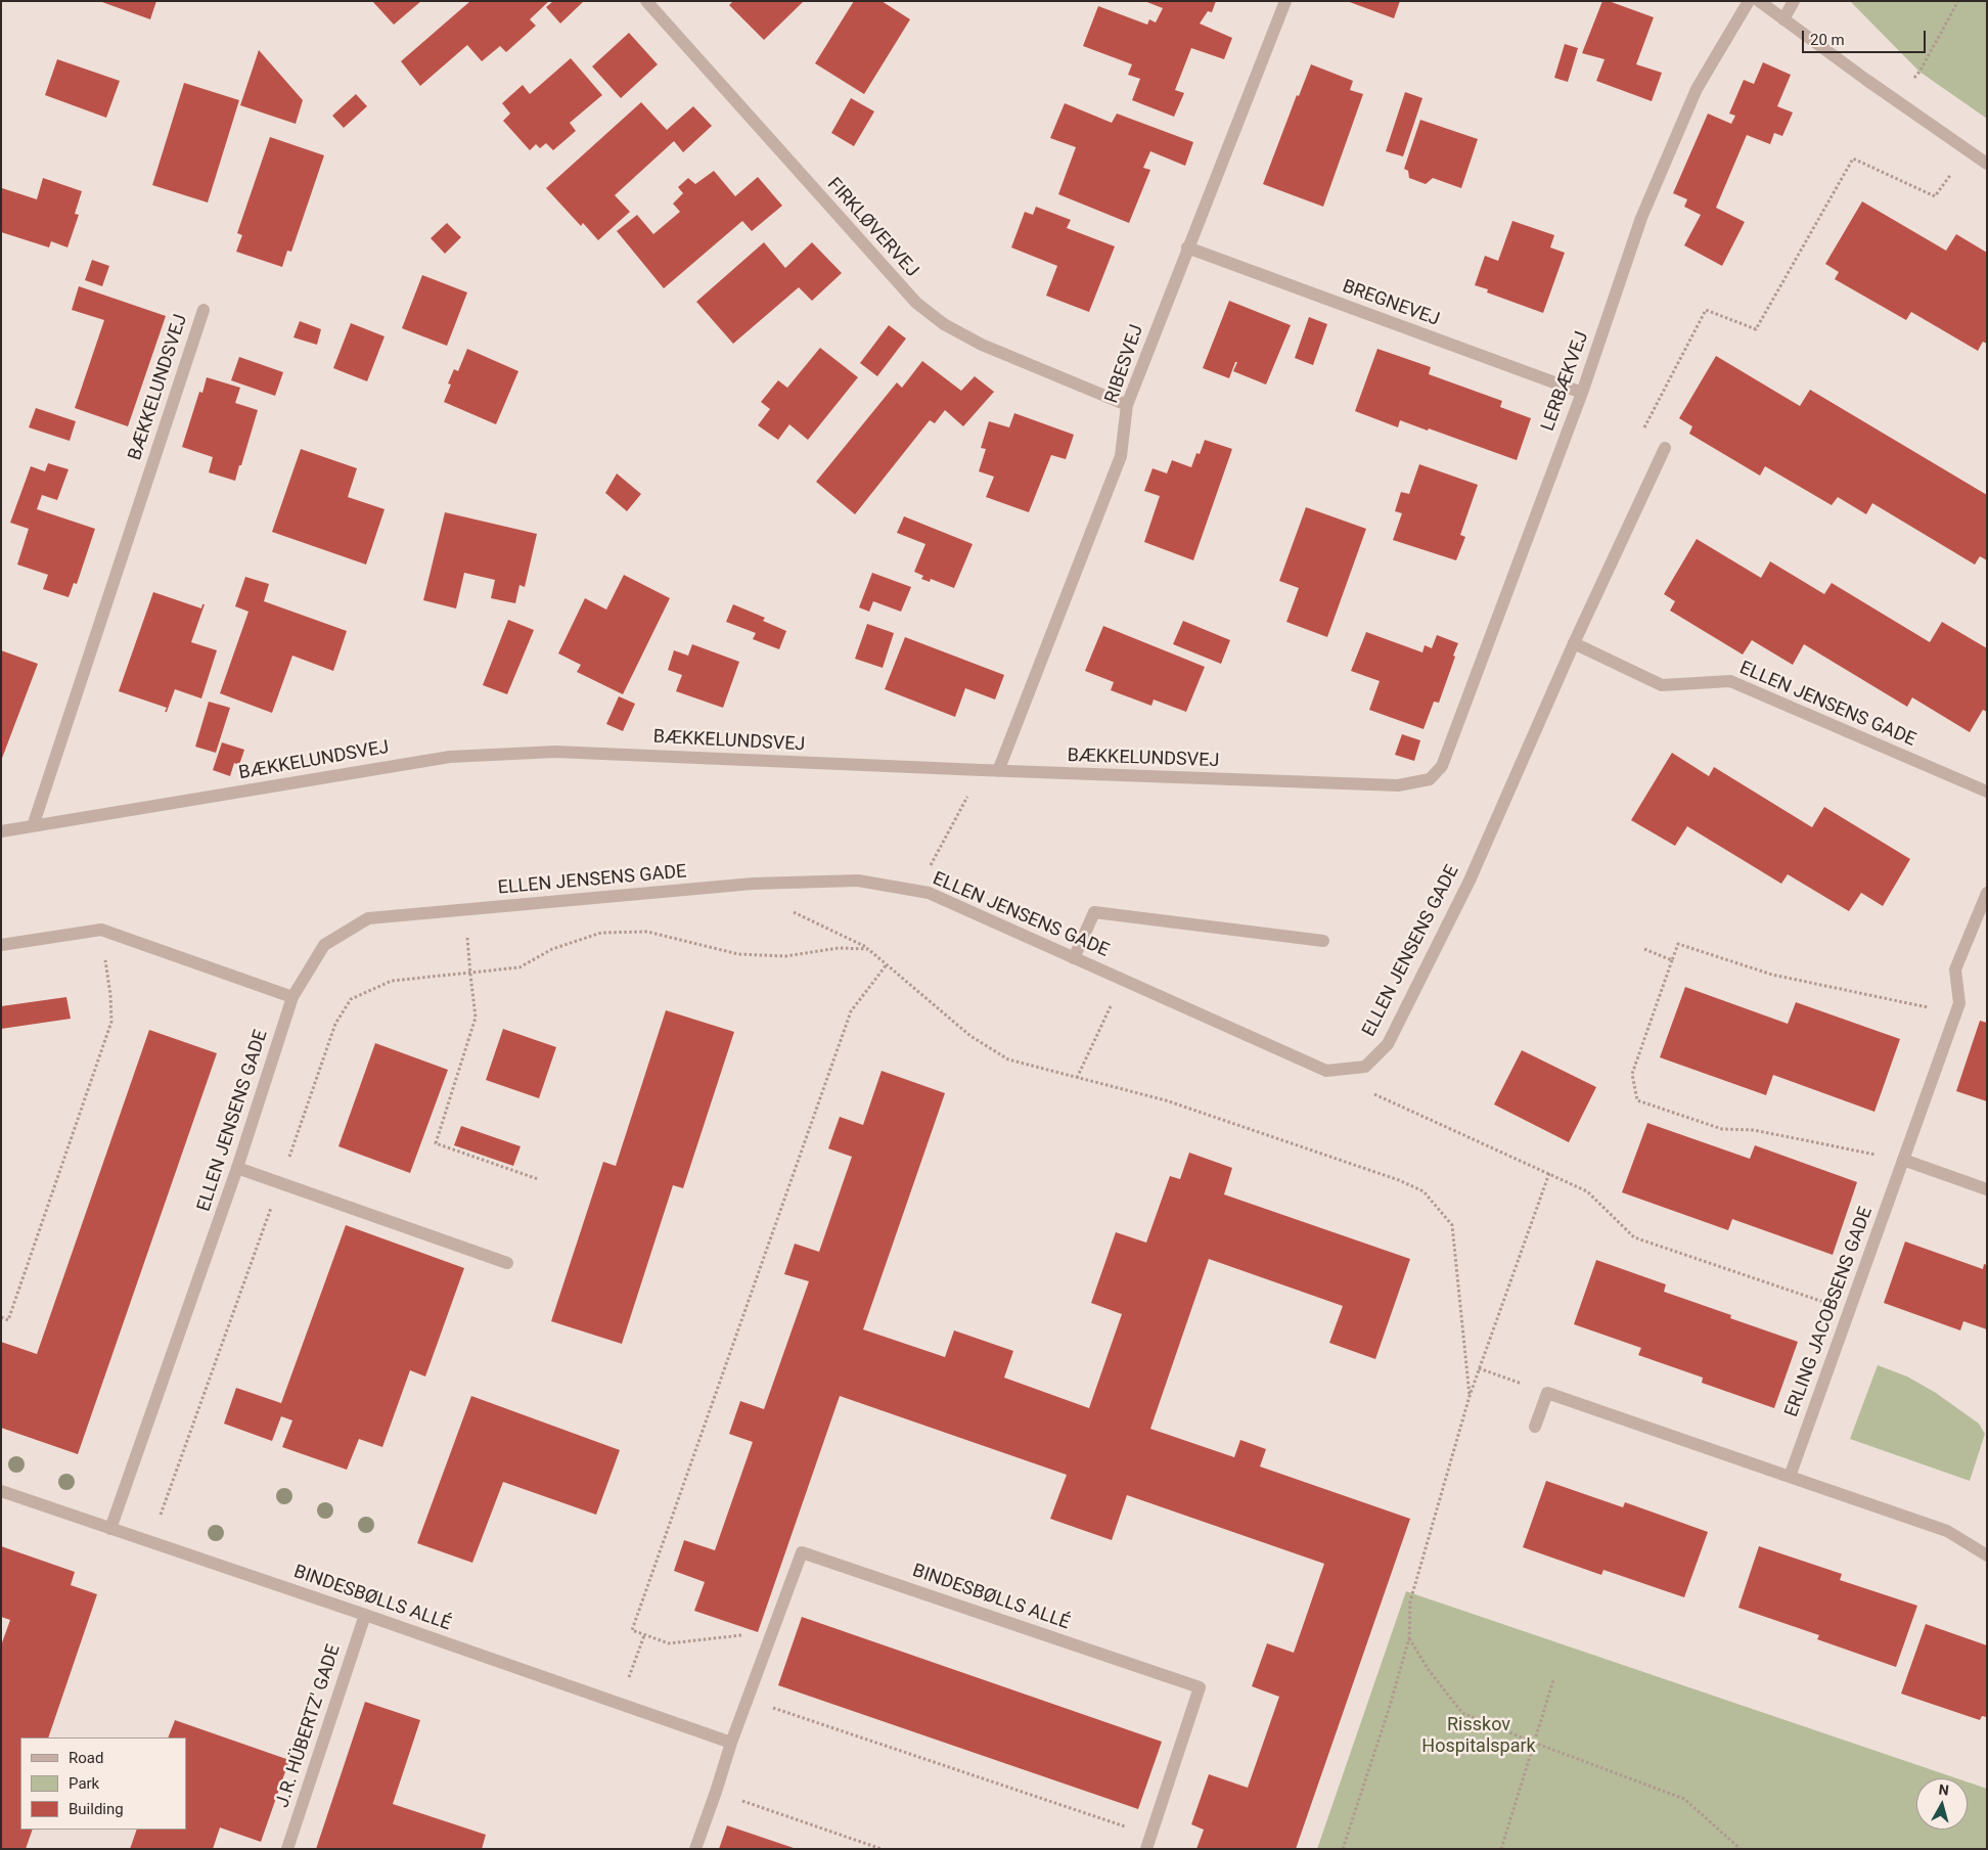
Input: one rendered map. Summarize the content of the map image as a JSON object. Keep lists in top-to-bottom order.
{
  "streets": {
    "street": [
      "FIRKLØVERVEJ",
      "BREGNEVEJ",
      "RIBESVEJ",
      "LERBÆKVEJ",
      "BÆKKELUNDSVEJ",
      "ELLEN JENSENS GADE",
      "ERLING JACOBSENS GADE",
      "BINDESBØLLS ALLÉ",
      "J.R. HÜBERTZ' GADE"
    ]
  },
  "crossings": [
    ["FIRKLØVERVEJ", "RIBESVEJ"],
    ["BREGNEVEJ", "RIBESVEJ"],
    ["BREGNEVEJ", "LERBÆKVEJ"],
    ["RIBESVEJ", "BÆKKELUNDSVEJ"],
    ["LERBÆKVEJ", "BÆKKELUNDSVEJ"],
    ["ELLEN JENSENS GADE", "BINDESBØLLS ALLÉ"],
    ["BINDESBØLLS ALLÉ", "J.R. HÜBERTZ' GADE"]
  ],
  "parks": ["Risskov Hospitalspark"],
  "legend": ["Road", "Park", "Building"],
  "scale_bar": "20 m",
  "north": "top"
}
